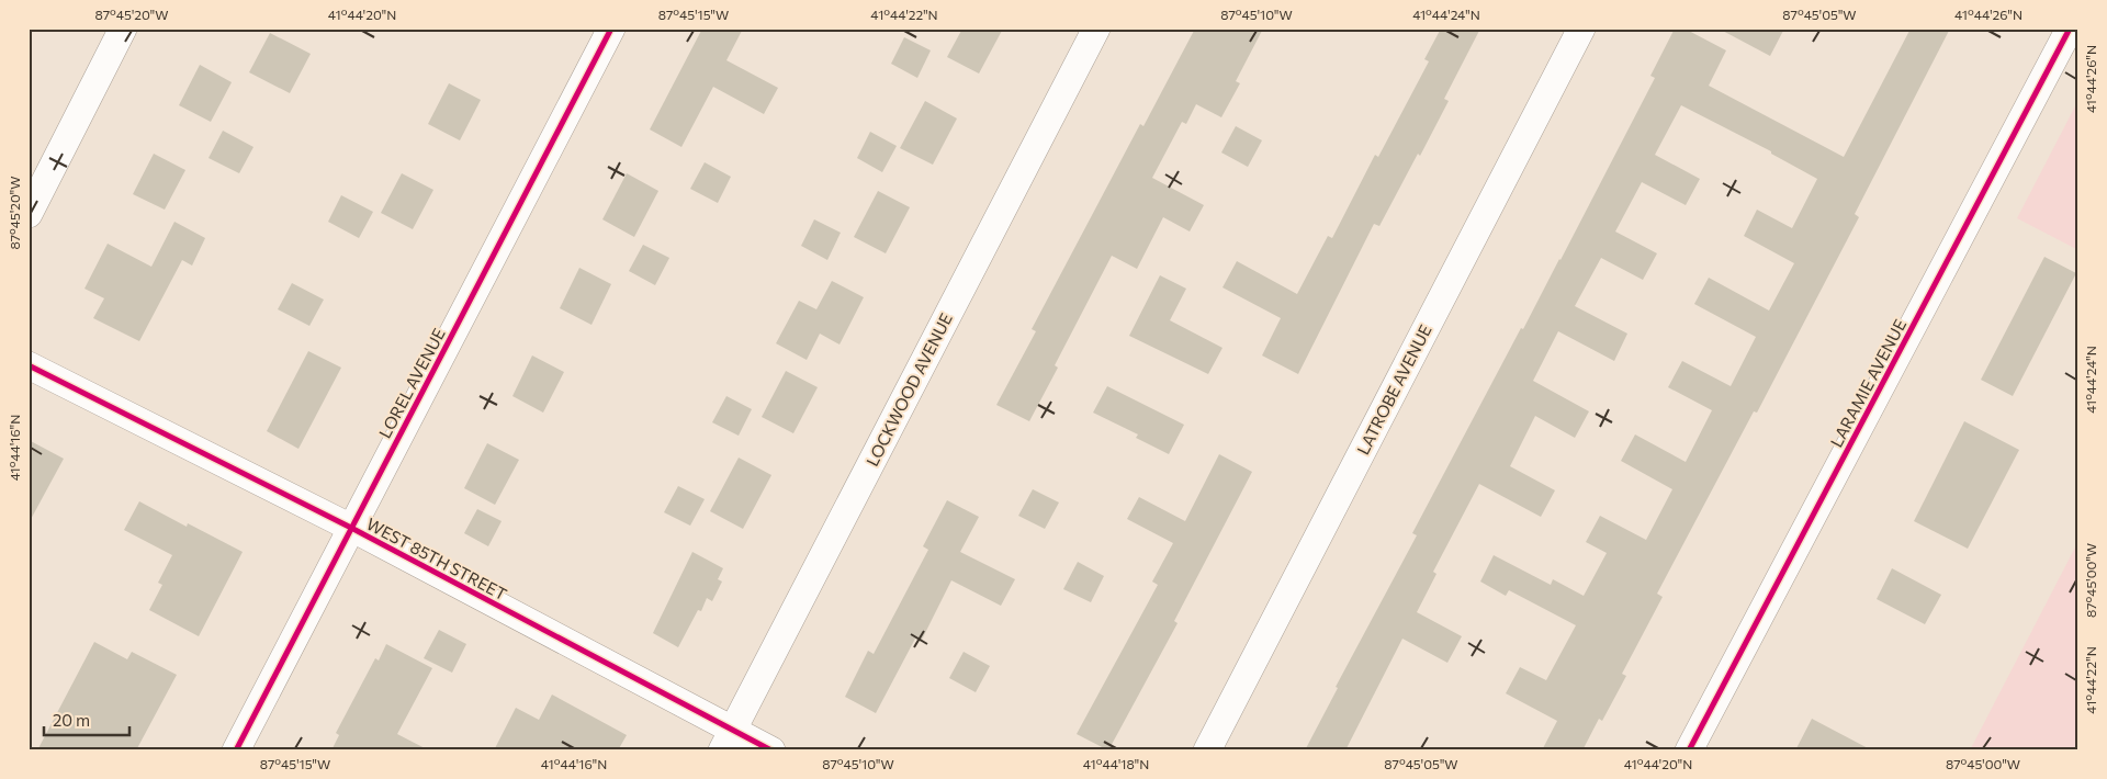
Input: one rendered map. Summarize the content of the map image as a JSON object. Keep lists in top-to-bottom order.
{
  "streets": {
    "street": [
      "LOREL AVENUE",
      "LARAMIE AVENUE",
      "LOCKWOOD AVENUE",
      "LATROBE AVENUE",
      "WEST 85TH STREET"
    ]
  },
  "crossings": [
    ["LOREL AVENUE", "WEST 85TH STREET"],
    ["LOCKWOOD AVENUE", "WEST 85TH STREET"]
  ],
  "scale_bar": "20 m",
  "coordinates": [
    "87°45'20\"W",
    "41°44'20\"N",
    "87°45'15\"W",
    "41°44'22\"N",
    "87°45'10\"W",
    "41°44'24\"N",
    "87°45'05\"W",
    "41°44'26\"N",
    "41°44'16\"N",
    "87°45'00\"W",
    "41°44'18\"N"
  ]
}
